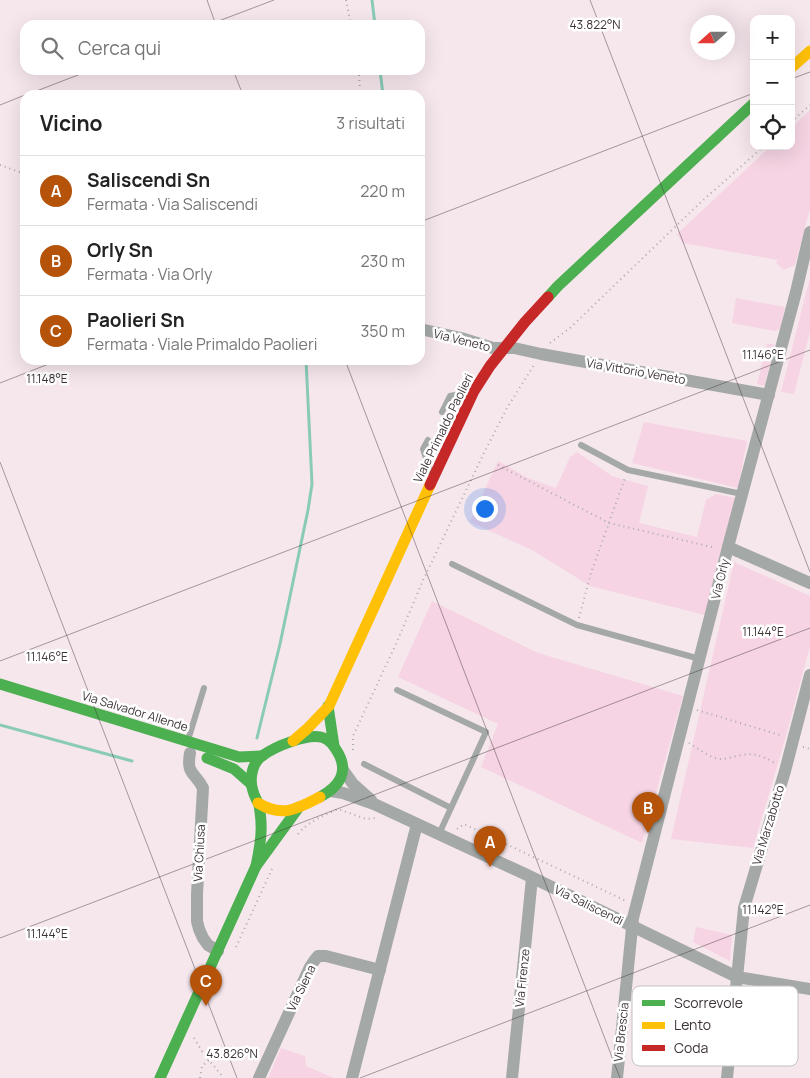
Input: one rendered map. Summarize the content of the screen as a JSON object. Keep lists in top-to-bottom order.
{
  "streets": {
    "main road": ["Viale Primaldo Paolieri", "Via Salvador Allende"],
    "street": [
      "Via Veneto",
      "Via Vittorio Veneto",
      "Via Orly",
      "Via Marzabotto",
      "Via Chiusa",
      "Via Saliscendi",
      "Via Firenze",
      "Via Siena",
      "Via Brescia"
    ]
  },
  "crossings": [
    ["Via Veneto", "Via Vittorio Veneto"],
    ["Via Veneto", "Viale Primaldo Paolieri"],
    ["Via Vittorio Veneto", "Viale Primaldo Paolieri"],
    ["Via Vittorio Veneto", "Via Orly"],
    ["Viale Primaldo Paolieri", "Via Salvador Allende"],
    ["Viale Primaldo Paolieri", "Via Saliscendi"],
    ["Via Orly", "Via Saliscendi"],
    ["Via Orly", "Via Brescia"],
    ["Via Salvador Allende", "Via Chiusa"],
    ["Via Salvador Allende", "Via Saliscendi"],
    ["Via Marzabotto", "Via Saliscendi"],
    ["Via Saliscendi", "Via Firenze"],
    ["Via Saliscendi", "Via Brescia"]
  ],
  "legend": ["Scorrevole", "Lento", "Coda"],
  "north": "left",
  "page": {
    "map_buttons": ["+", "−"],
    "search": "Cerca qui",
    "heading": ["Vicino", "3 risultati"],
    "list": [
      {
        "mark": "A",
        "name": "Saliscendi Sn",
        "note": "Fermata · Via Saliscendi",
        "value": "220 m"
      },
      {
        "mark": "B",
        "name": "Orly Sn",
        "note": "Fermata · Via Orly",
        "value": "230 m"
      },
      {
        "mark": "C",
        "name": "Paolieri Sn",
        "note": "Fermata · Viale Primaldo Paolieri",
        "value": "350 m"
      }
    ],
    "pins": ["B", "A", "C"]
  },
  "coordinates": [
    "43.822°N",
    "11.146°E",
    "11.148°E",
    "11.144°E",
    "11.142°E",
    "43.826°N"
  ]
}
